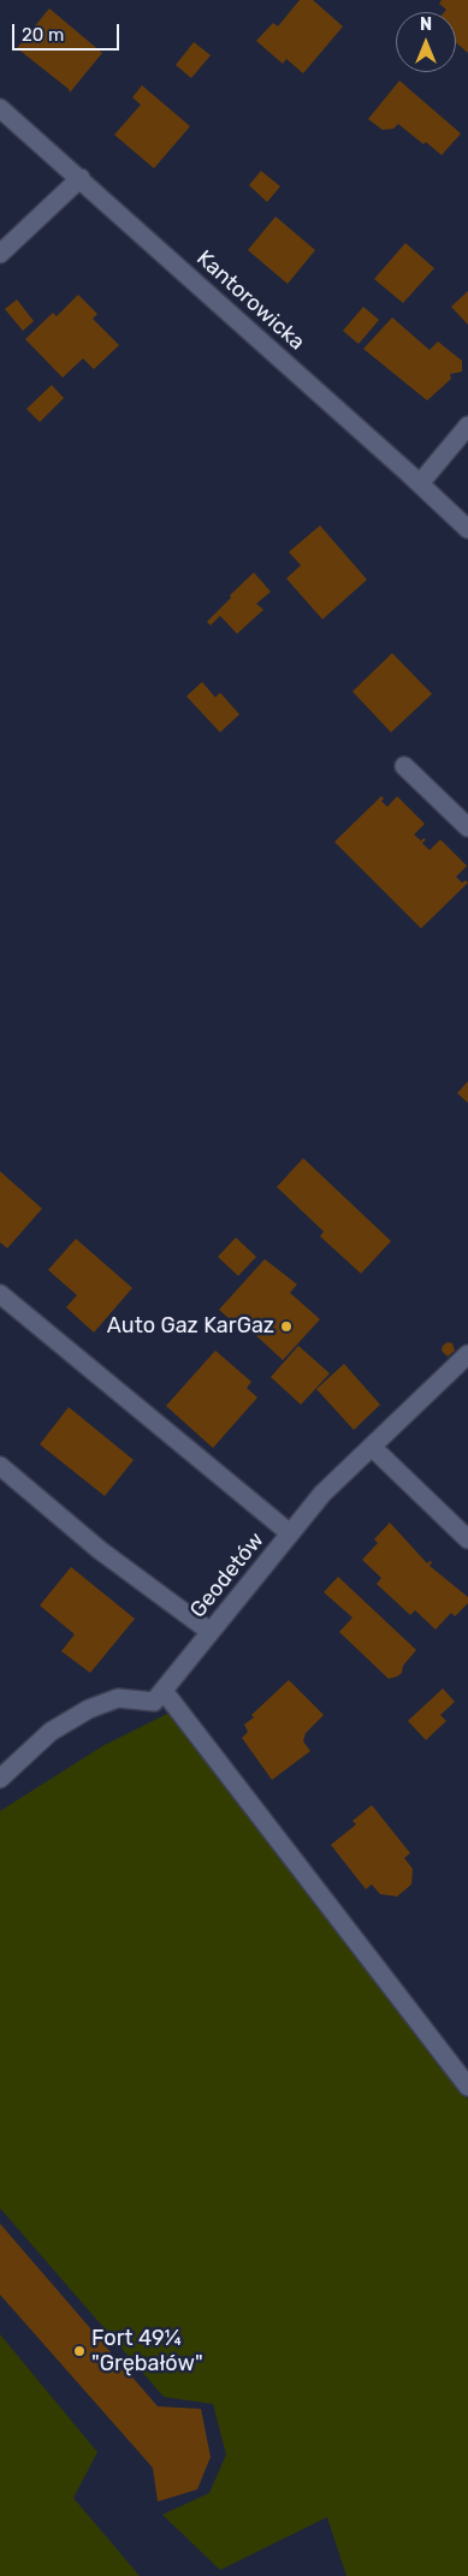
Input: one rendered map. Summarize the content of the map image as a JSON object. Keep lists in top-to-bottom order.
{
  "streets": {
    "street": ["Kantorowicka", "Geodetów"]
  },
  "places": ["Auto Gaz KarGaz", "Fort 49¼ \"Grębałów\""],
  "scale_bar": "20 m",
  "north": "top"
}
